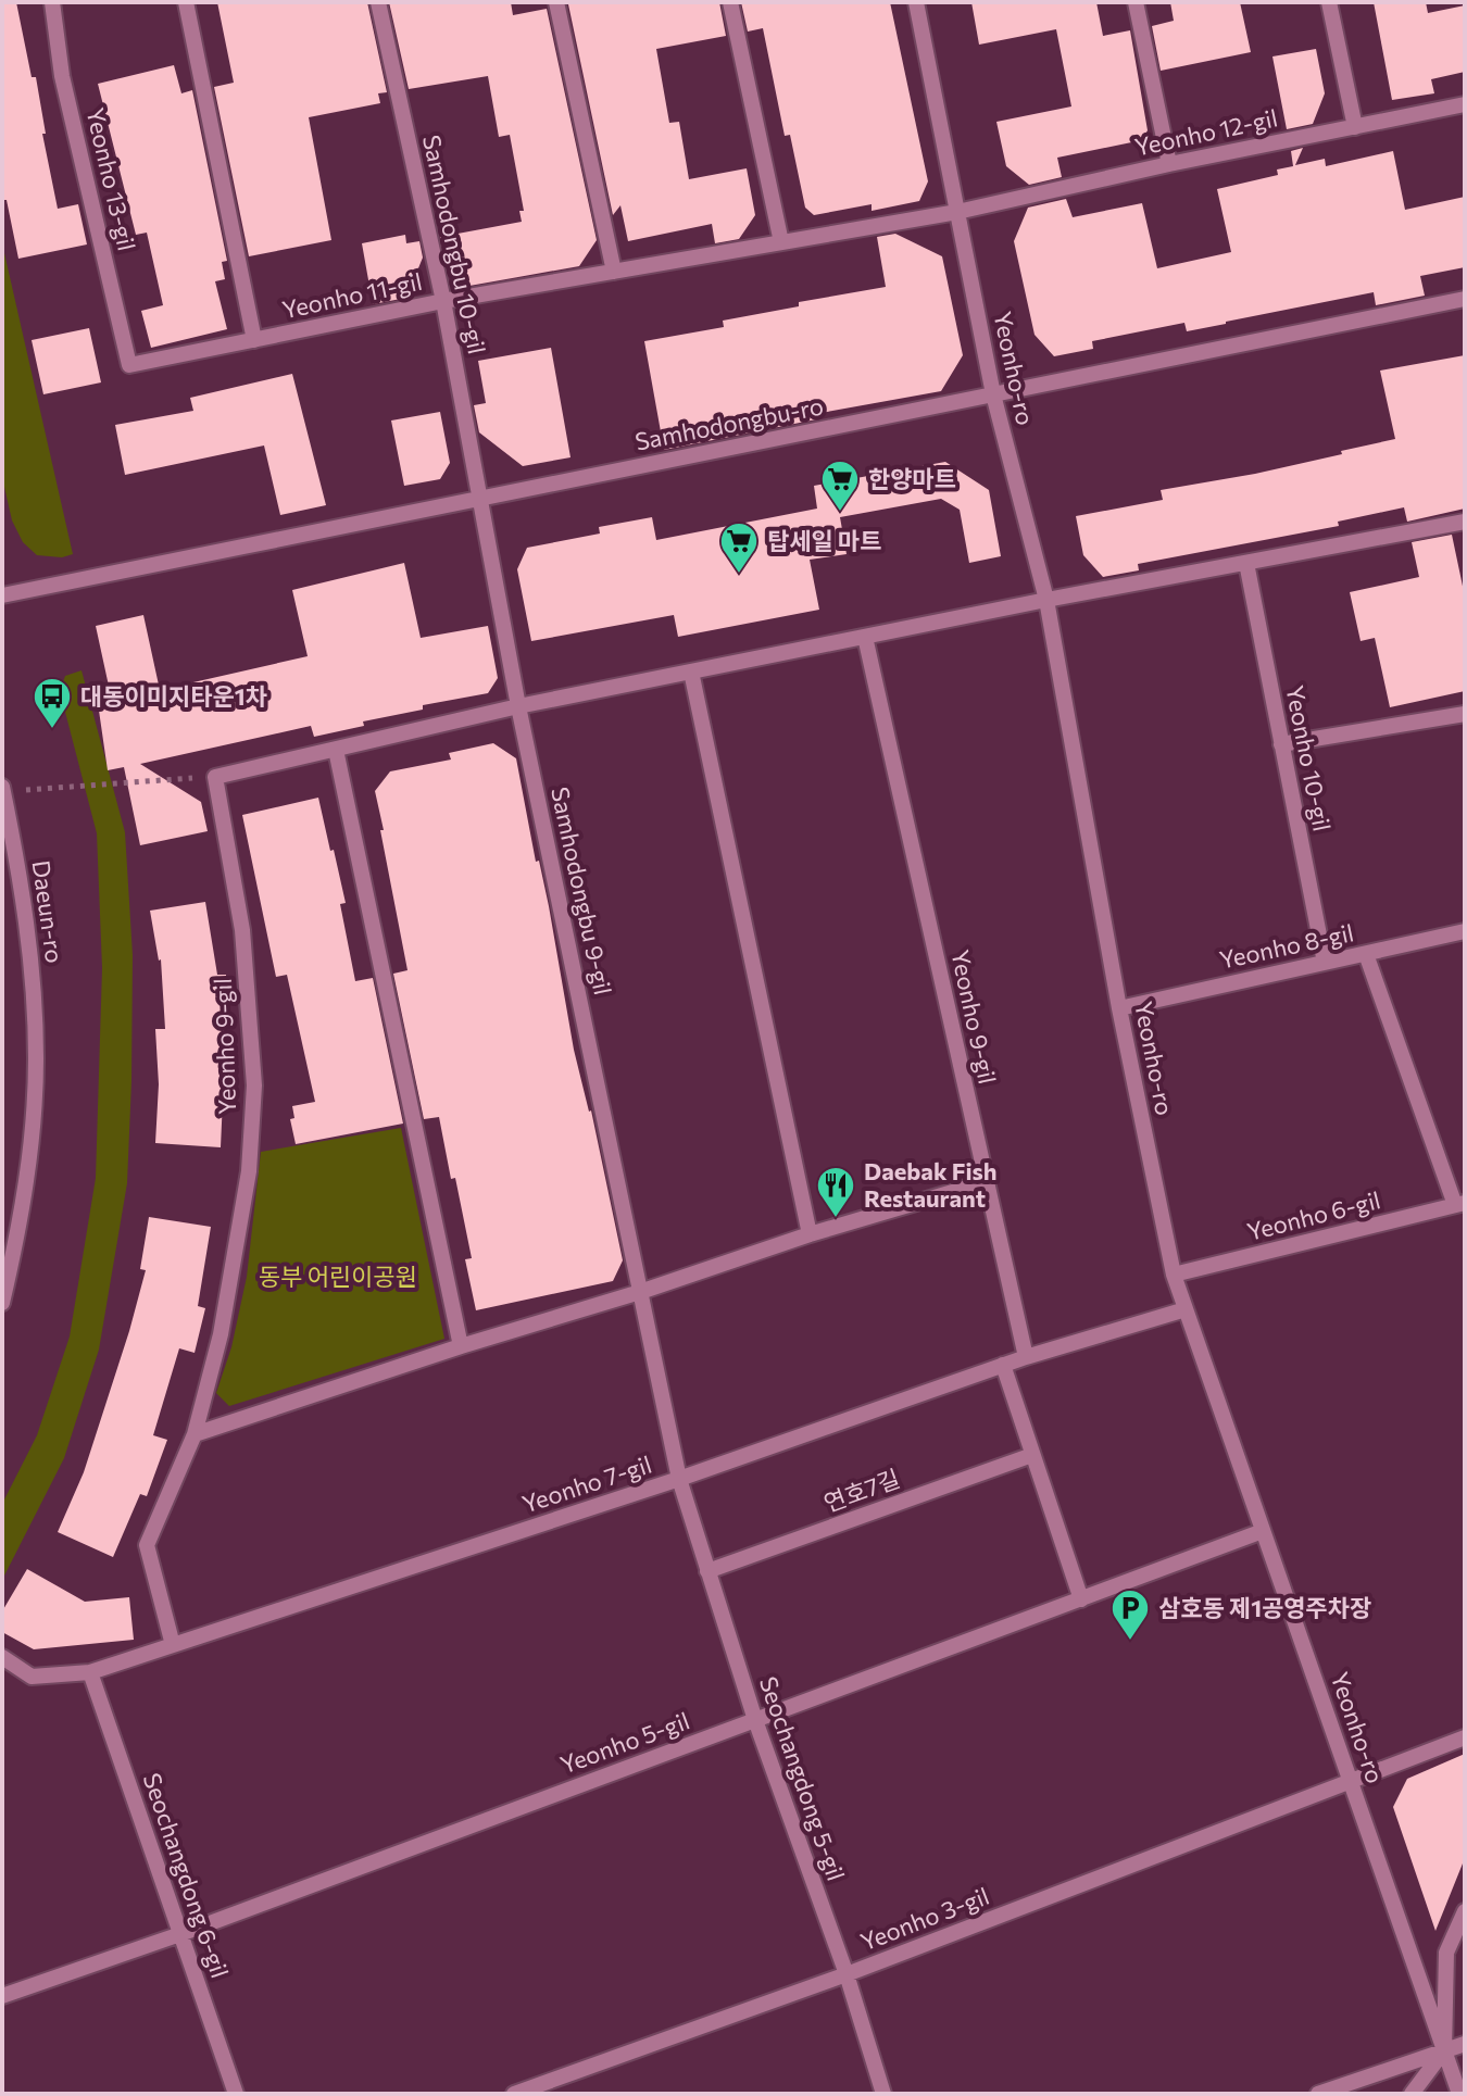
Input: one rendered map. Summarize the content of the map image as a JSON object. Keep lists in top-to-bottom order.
{
  "streets": {
    "street": [
      "Yeonho 12-gil",
      "Yeonho 13-gil",
      "Samhodongbu 10-gil",
      "Yeonho 11-gil",
      "Yeonho-ro",
      "Samhodongbu-ro",
      "Yeonho 10-gil",
      "Samhodongbu 9-gil",
      "Daeun-ro",
      "Yeonho 8-gil",
      "Yeonho 9-gil",
      "Yeonho 6-gil",
      "Yeonho 7-gil",
      "연호7길",
      "Yeonho 5-gil",
      "Seochangdong 5-gil",
      "Seochangdong 6-gil",
      "Yeonho 3-gil"
    ]
  },
  "crossings": [
    ["Yeonho 12-gil", "Yeonho 11-gil"],
    ["Yeonho 12-gil", "Yeonho-ro"],
    ["Yeonho 13-gil", "Yeonho 11-gil"],
    ["Samhodongbu 10-gil", "Yeonho 11-gil"],
    ["Samhodongbu 10-gil", "Samhodongbu-ro"],
    ["Samhodongbu 10-gil", "Samhodongbu 9-gil"],
    ["Yeonho 11-gil", "Yeonho-ro"],
    ["Yeonho-ro", "Samhodongbu-ro"],
    ["Yeonho-ro", "Yeonho 8-gil"],
    ["Yeonho-ro", "Yeonho 6-gil"],
    ["Yeonho-ro", "Yeonho 7-gil"],
    ["Yeonho-ro", "Yeonho 5-gil"],
    ["Yeonho-ro", "Yeonho 3-gil"],
    ["Samhodongbu-ro", "Samhodongbu 9-gil"],
    ["Yeonho 10-gil", "Yeonho 8-gil"],
    ["Samhodongbu 9-gil", "Yeonho 7-gil"],
    ["Samhodongbu 9-gil", "Seochangdong 5-gil"],
    ["Yeonho 9-gil", "Yeonho 7-gil"],
    ["Yeonho 7-gil", "Seochangdong 5-gil"],
    ["Yeonho 7-gil", "Seochangdong 6-gil"],
    ["연호7길", "Seochangdong 5-gil"],
    ["Yeonho 5-gil", "Seochangdong 5-gil"],
    ["Yeonho 5-gil", "Seochangdong 6-gil"],
    ["Seochangdong 5-gil", "Yeonho 3-gil"]
  ],
  "parks": ["동부 어린이공원"],
  "places": {
    "supermarket": ["한양마트", "탑세일 마트"],
    "bus stop": ["대동이미지타운1차"],
    "restaurant": ["Daebak Fish Restaurant"],
    "parking": ["삼호동 제1공영주차장"]
  }
}
